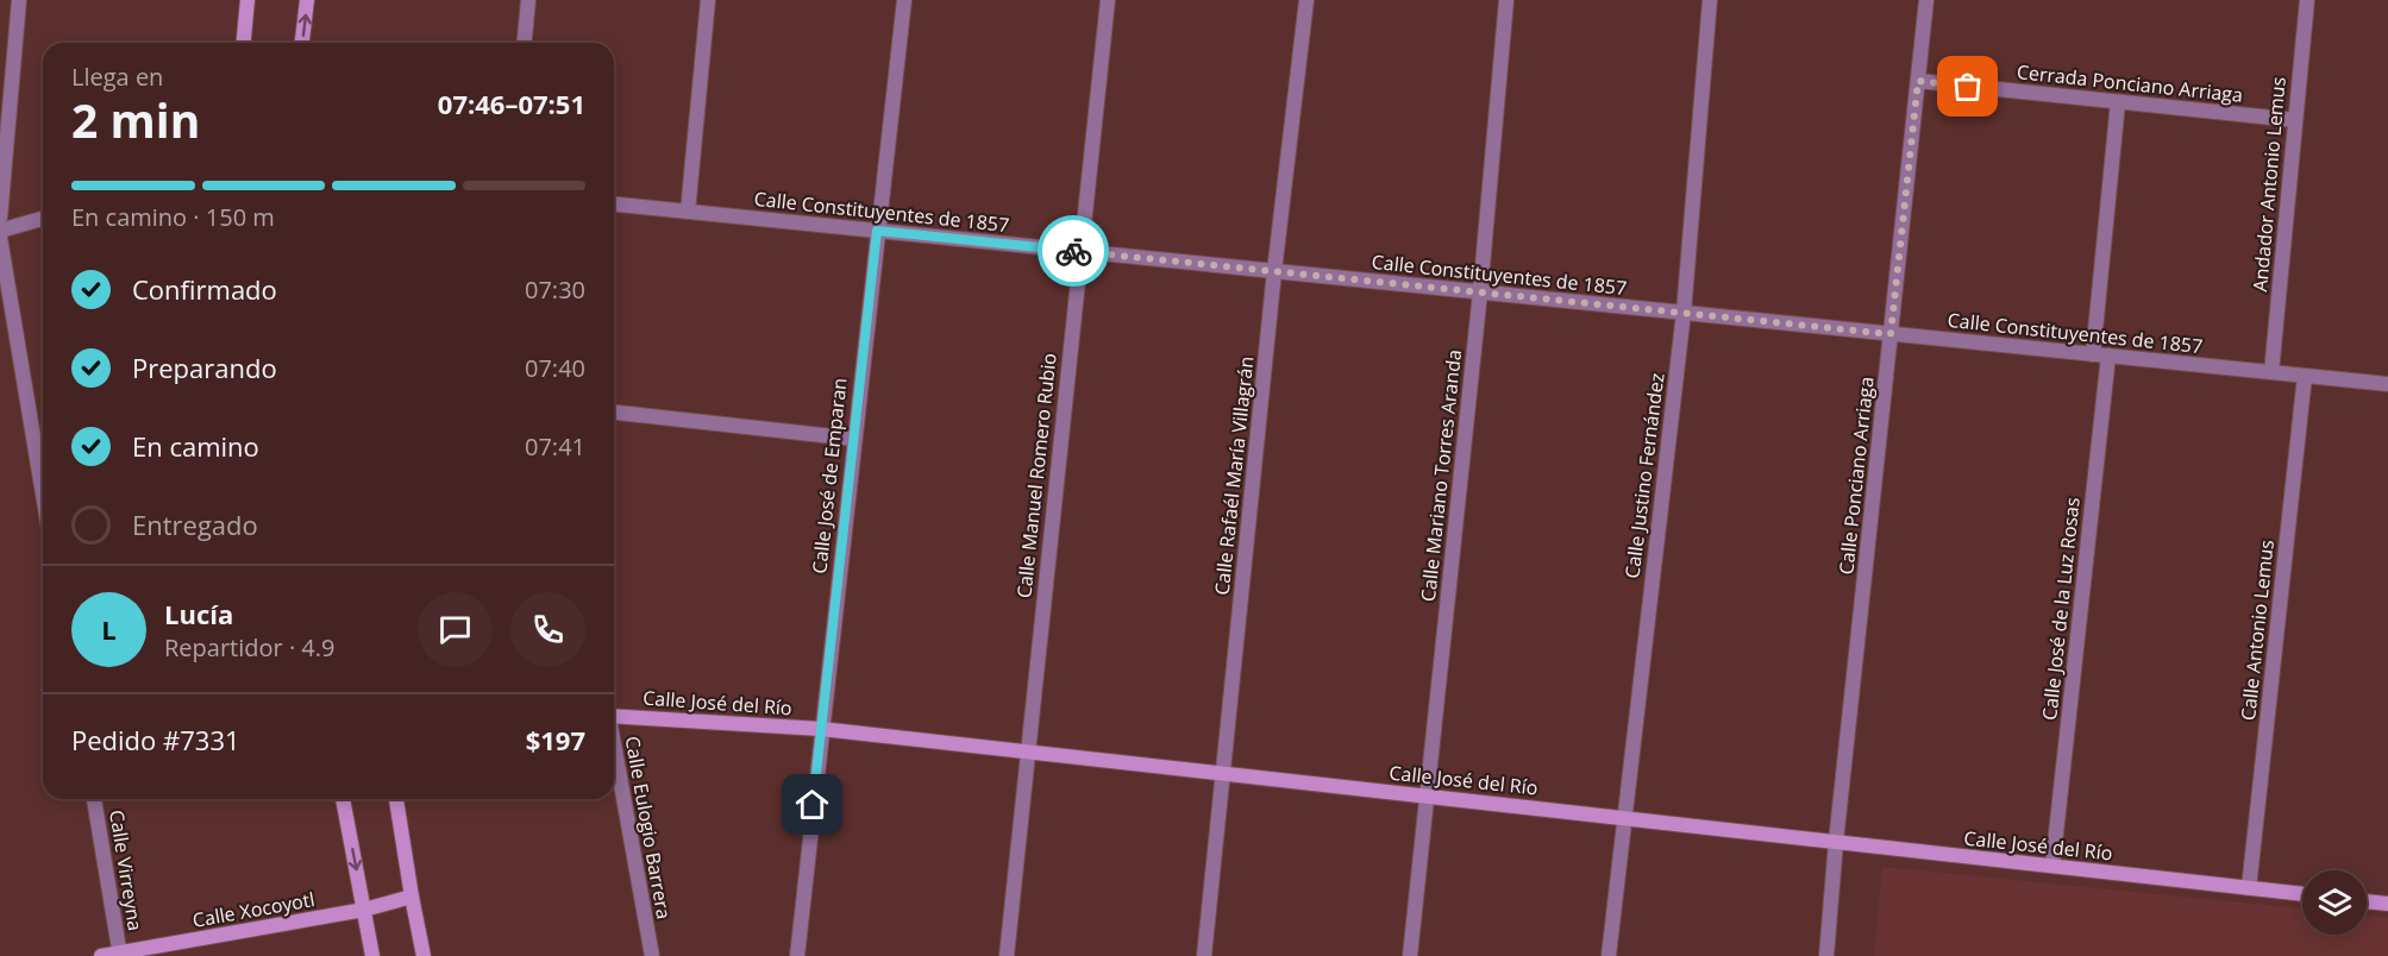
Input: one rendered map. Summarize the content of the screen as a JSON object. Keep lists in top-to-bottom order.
{
  "streets": {
    "street": [
      "Cerrada Ponciano Arriaga",
      "Andador Antonio Lemus",
      "Calle Constituyentes de 1857",
      "Calle José de Emparan",
      "Calle Manuel Romero Rubio",
      "Calle Rafaél María Villagrán",
      "Calle Mariano Torres Aranda",
      "Calle Justino Fernández",
      "Calle Ponciano Arriaga",
      "Calle José de la Luz Rosas",
      "Calle Antonio Lemus",
      "Calle José del Río",
      "Calle Eulogio Barrera",
      "Calle Virreyna",
      "Calle Xocoyotl"
    ]
  },
  "crossings": [
    ["Cerrada Ponciano Arriaga", "Andador Antonio Lemus"],
    ["Cerrada Ponciano Arriaga", "Calle Ponciano Arriaga"],
    ["Cerrada Ponciano Arriaga", "Calle José de la Luz Rosas"],
    ["Andador Antonio Lemus", "Calle Constituyentes de 1857"],
    ["Calle Constituyentes de 1857", "Calle José de Emparan"],
    ["Calle Constituyentes de 1857", "Calle Manuel Romero Rubio"],
    ["Calle Constituyentes de 1857", "Calle Rafaél María Villagrán"],
    ["Calle Constituyentes de 1857", "Calle Mariano Torres Aranda"],
    ["Calle Constituyentes de 1857", "Calle Justino Fernández"],
    ["Calle Constituyentes de 1857", "Calle Ponciano Arriaga"],
    ["Calle Constituyentes de 1857", "Calle José de la Luz Rosas"],
    ["Calle Constituyentes de 1857", "Calle Antonio Lemus"],
    ["Calle José de Emparan", "Calle José del Río"],
    ["Calle Manuel Romero Rubio", "Calle José del Río"],
    ["Calle Rafaél María Villagrán", "Calle José del Río"],
    ["Calle Mariano Torres Aranda", "Calle José del Río"],
    ["Calle Justino Fernández", "Calle José del Río"],
    ["Calle Ponciano Arriaga", "Calle José del Río"],
    ["Calle José de la Luz Rosas", "Calle José del Río"],
    ["Calle Antonio Lemus", "Calle José del Río"],
    ["Calle Virreyna", "Calle Xocoyotl"]
  ],
  "page": {
    "heading": ["2 min", "Llega en", "07:46–07:51"],
    "panel": [
      "Lucía",
      "Repartidor · 4.9",
      "Pedido #7331",
      "$197"
    ],
    "bar": "En camino · 150 m",
    "list": [
      ["Confirmado", "07:30"],
      ["Preparando", "07:40"],
      ["En camino", "07:41"],
      "Entregado"
    ],
    "round": "L"
  }
}
